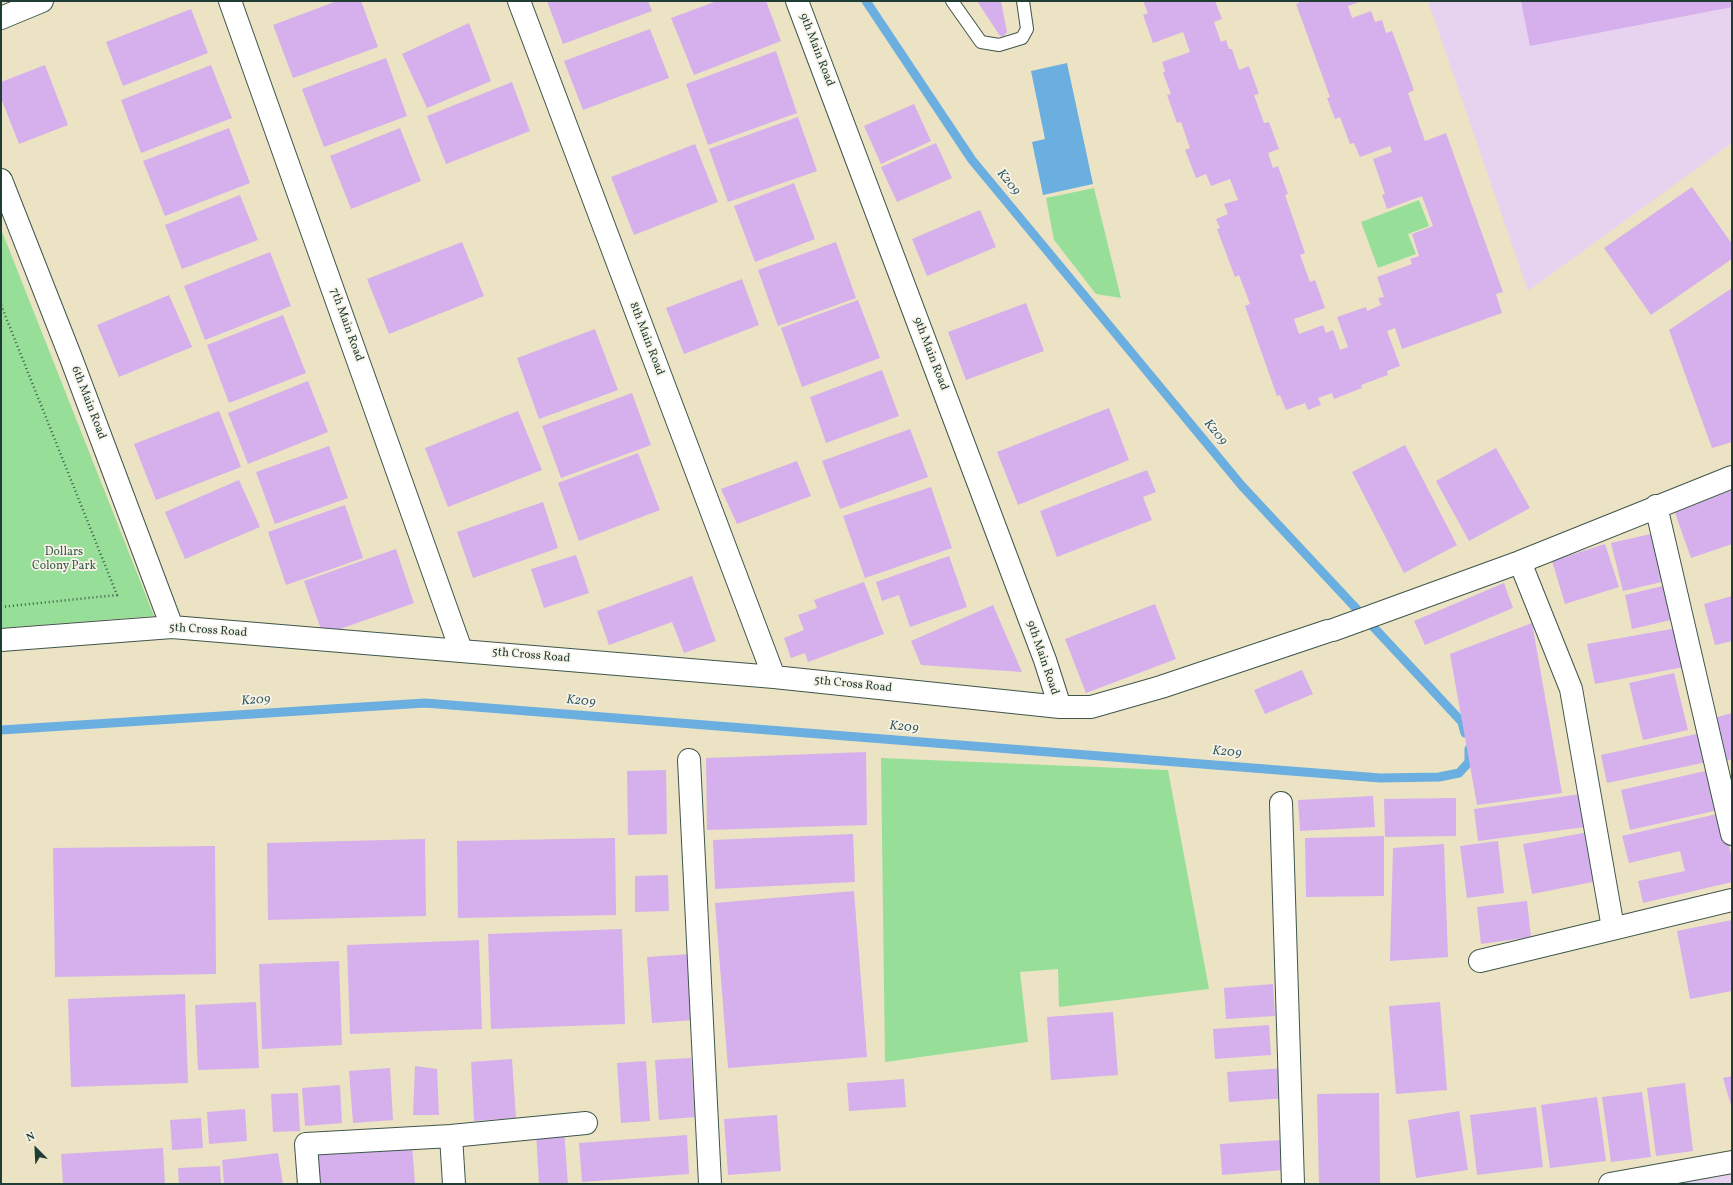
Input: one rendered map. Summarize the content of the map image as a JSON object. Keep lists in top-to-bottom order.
{
  "streets": {
    "street": [
      "9th Main Road",
      "7th Main Road",
      "8th Main Road",
      "6th Main Road",
      "5th Cross Road"
    ]
  },
  "crossings": [
    ["9th Main Road", "5th Cross Road"],
    ["7th Main Road", "5th Cross Road"],
    ["8th Main Road", "5th Cross Road"],
    ["6th Main Road", "5th Cross Road"]
  ],
  "water": ["K209"],
  "parks": ["Dollars Colony Park"],
  "north": "top left"
}
